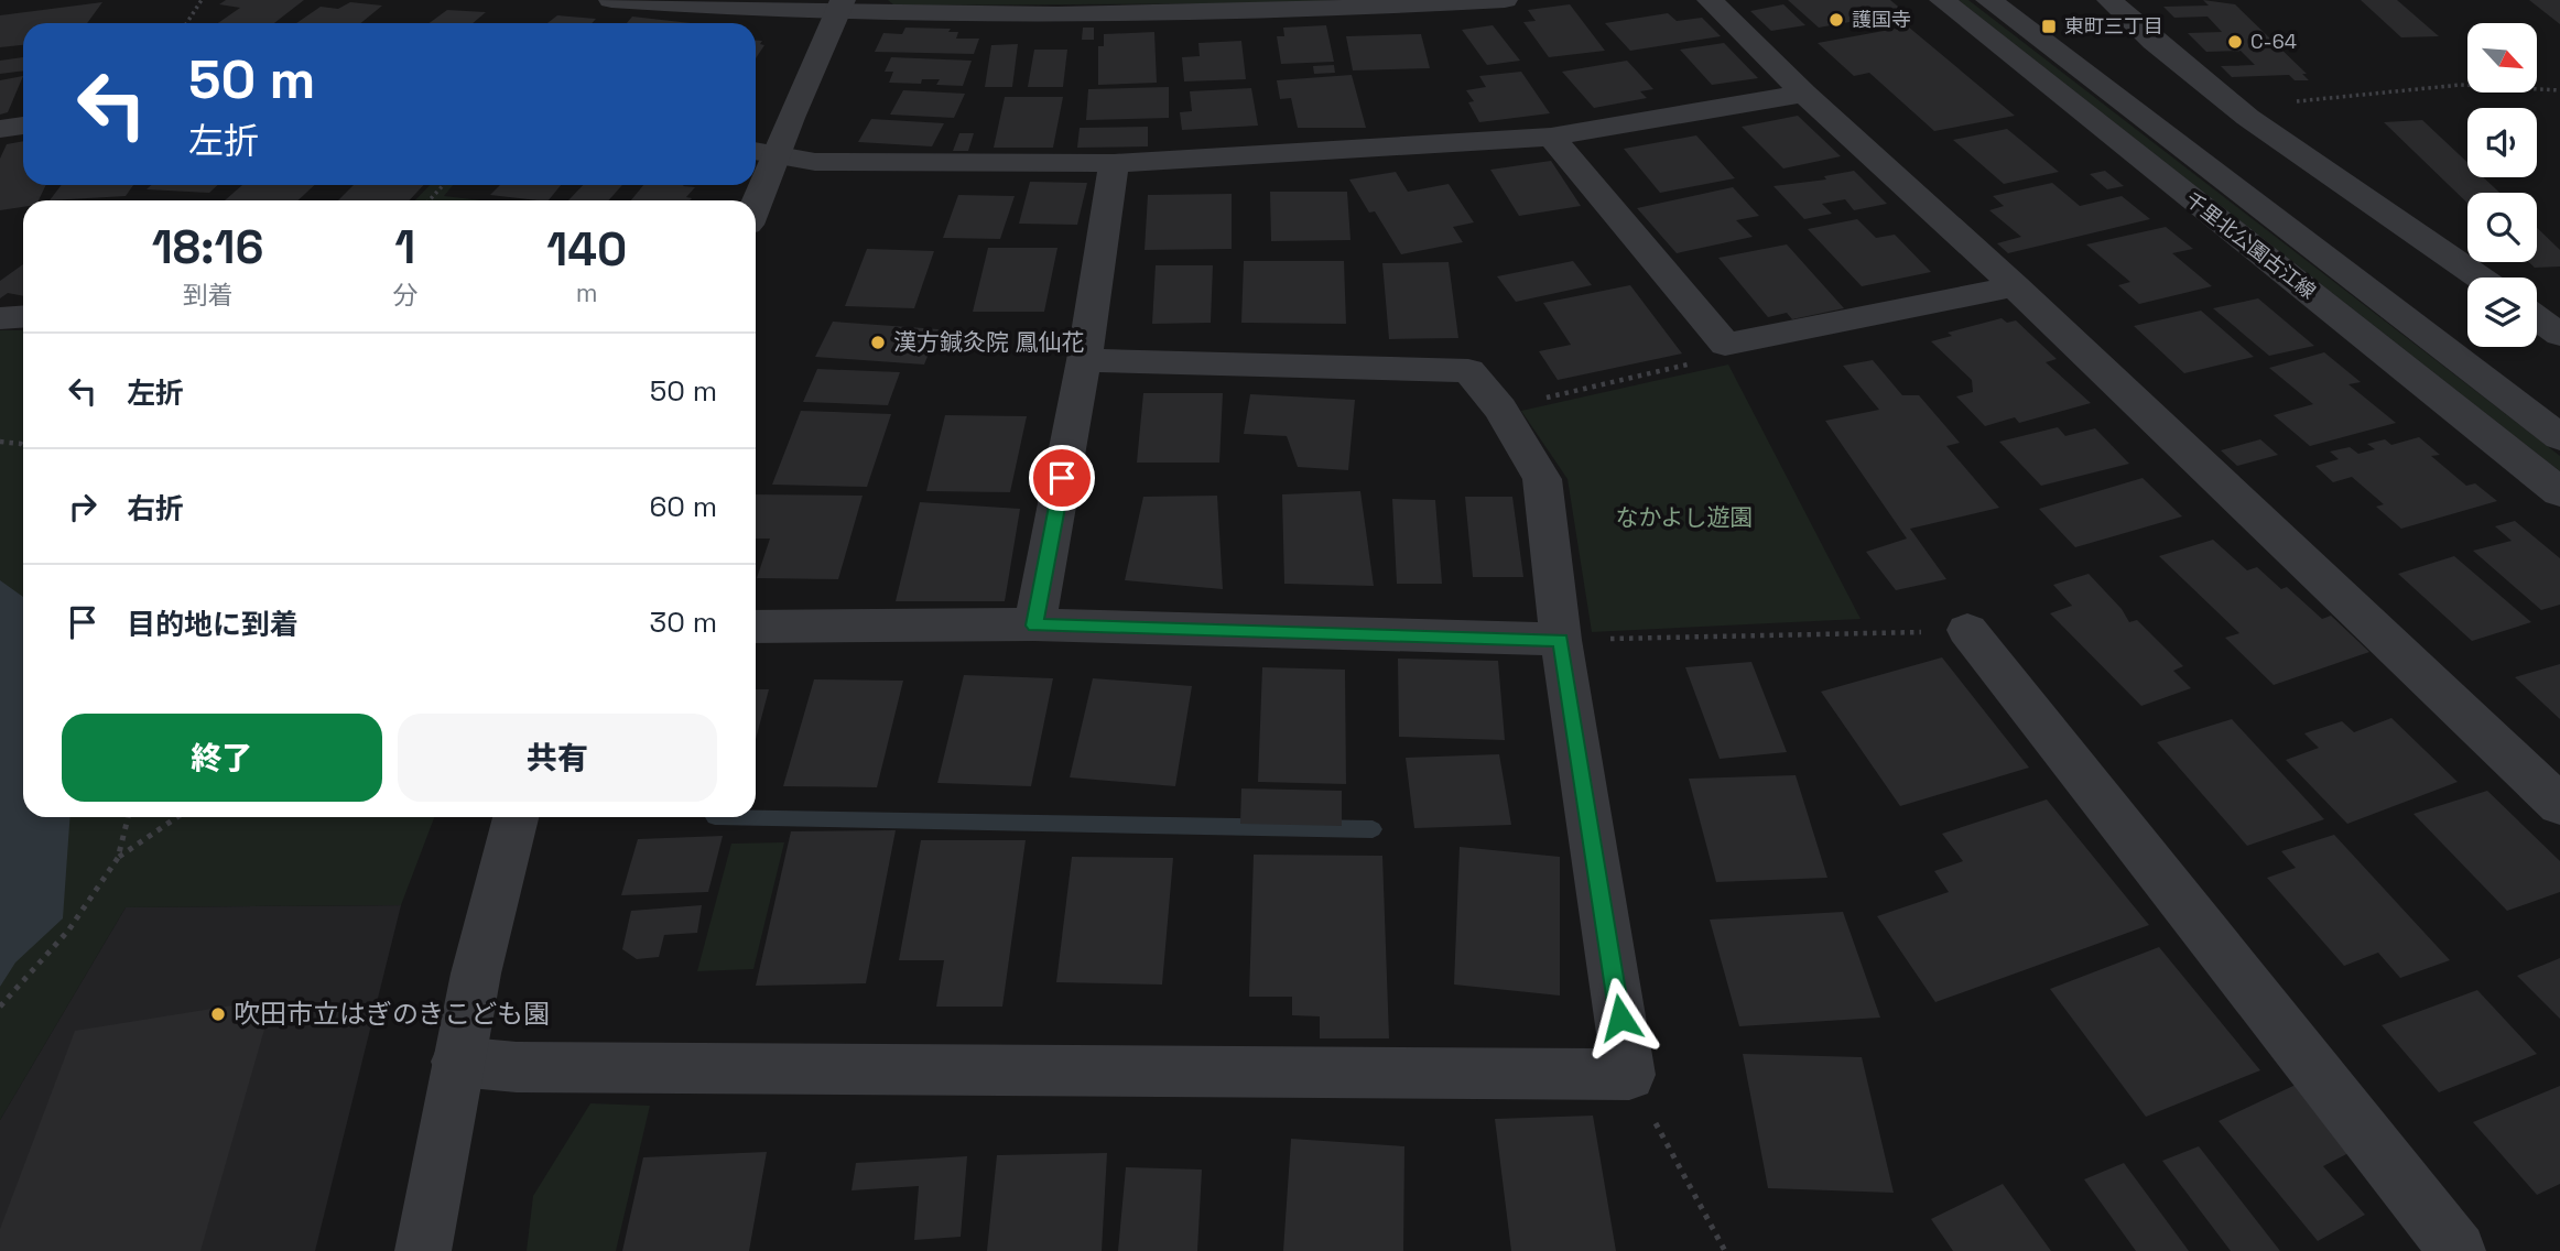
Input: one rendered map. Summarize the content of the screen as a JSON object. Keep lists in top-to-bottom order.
{
  "streets": {
    "street": ["千里北公園古江線"]
  },
  "parks": ["なかよし遊園"],
  "places": {
    "other": [
      "護国寺",
      "C-64",
      "漢方鍼灸院 鳳仙花",
      "吹田市立はぎのきこども園"
    ],
    "transit": ["東町三丁目"]
  },
  "north": "bottom right",
  "page": {
    "turn": ["50 m", "左折"],
    "eta": [
      "18:16",
      "到着",
      "1",
      "分",
      "140",
      "m"
    ],
    "list": [
      {
        "name": "左折",
        "value": "50 m"
      },
      {
        "name": "右折",
        "value": "60 m"
      },
      {
        "name": "目的地に到着",
        "value": "30 m"
      }
    ],
    "buttons": ["終了", "共有"]
  }
}
